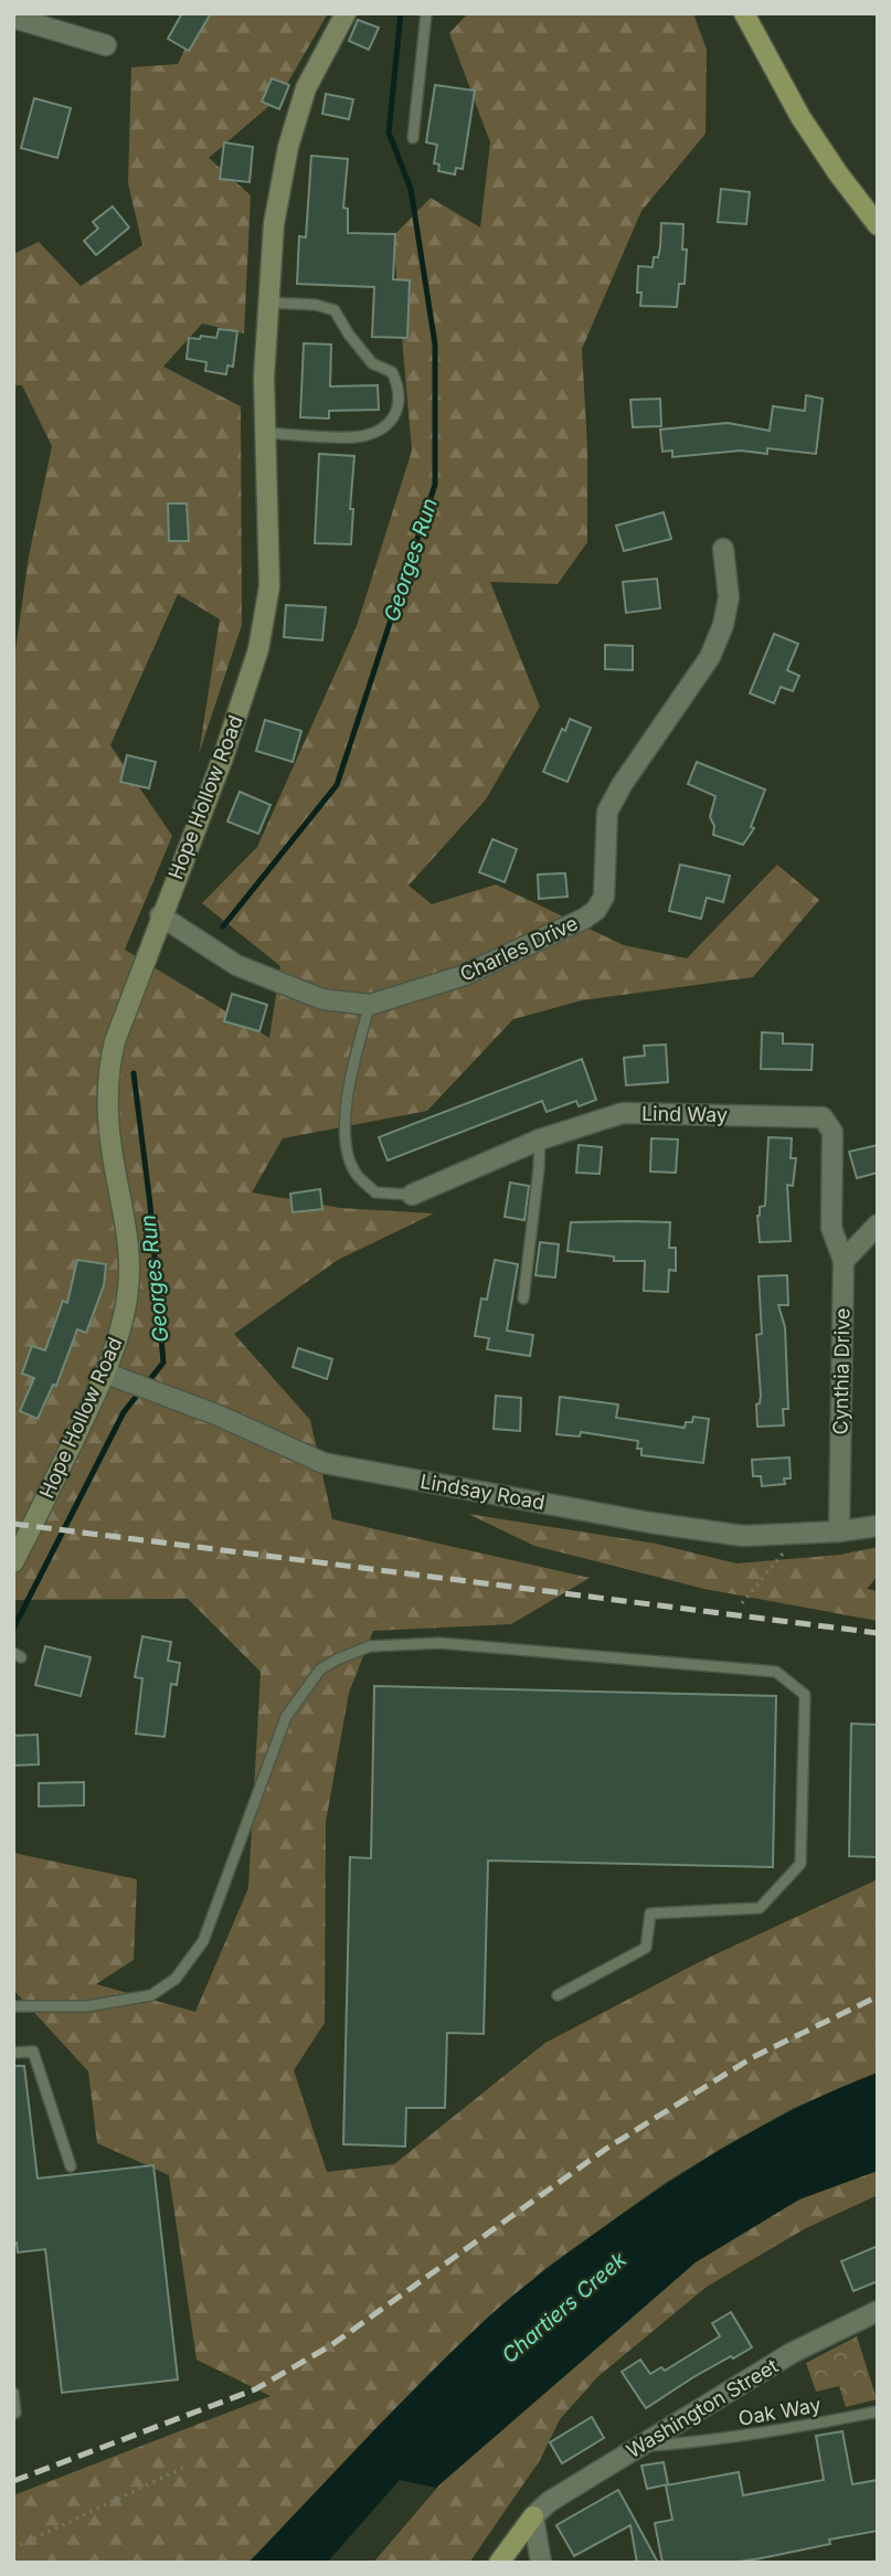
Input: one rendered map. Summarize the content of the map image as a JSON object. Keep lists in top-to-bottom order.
{
  "streets": {
    "main road": ["Hope Hollow Road"],
    "street": [
      "Charles Drive",
      "Lind Way",
      "Cynthia Drive",
      "Lindsay Road",
      "Washington Street"
    ],
    "lane": ["Oak Way"]
  },
  "crossings": [
    ["Hope Hollow Road", "Charles Drive"],
    ["Hope Hollow Road", "Lindsay Road"],
    ["Lind Way", "Cynthia Drive"],
    ["Cynthia Drive", "Lindsay Road"],
    ["Washington Street", "Oak Way"]
  ],
  "water": ["Georges Run", "Chartiers Creek"]
}
